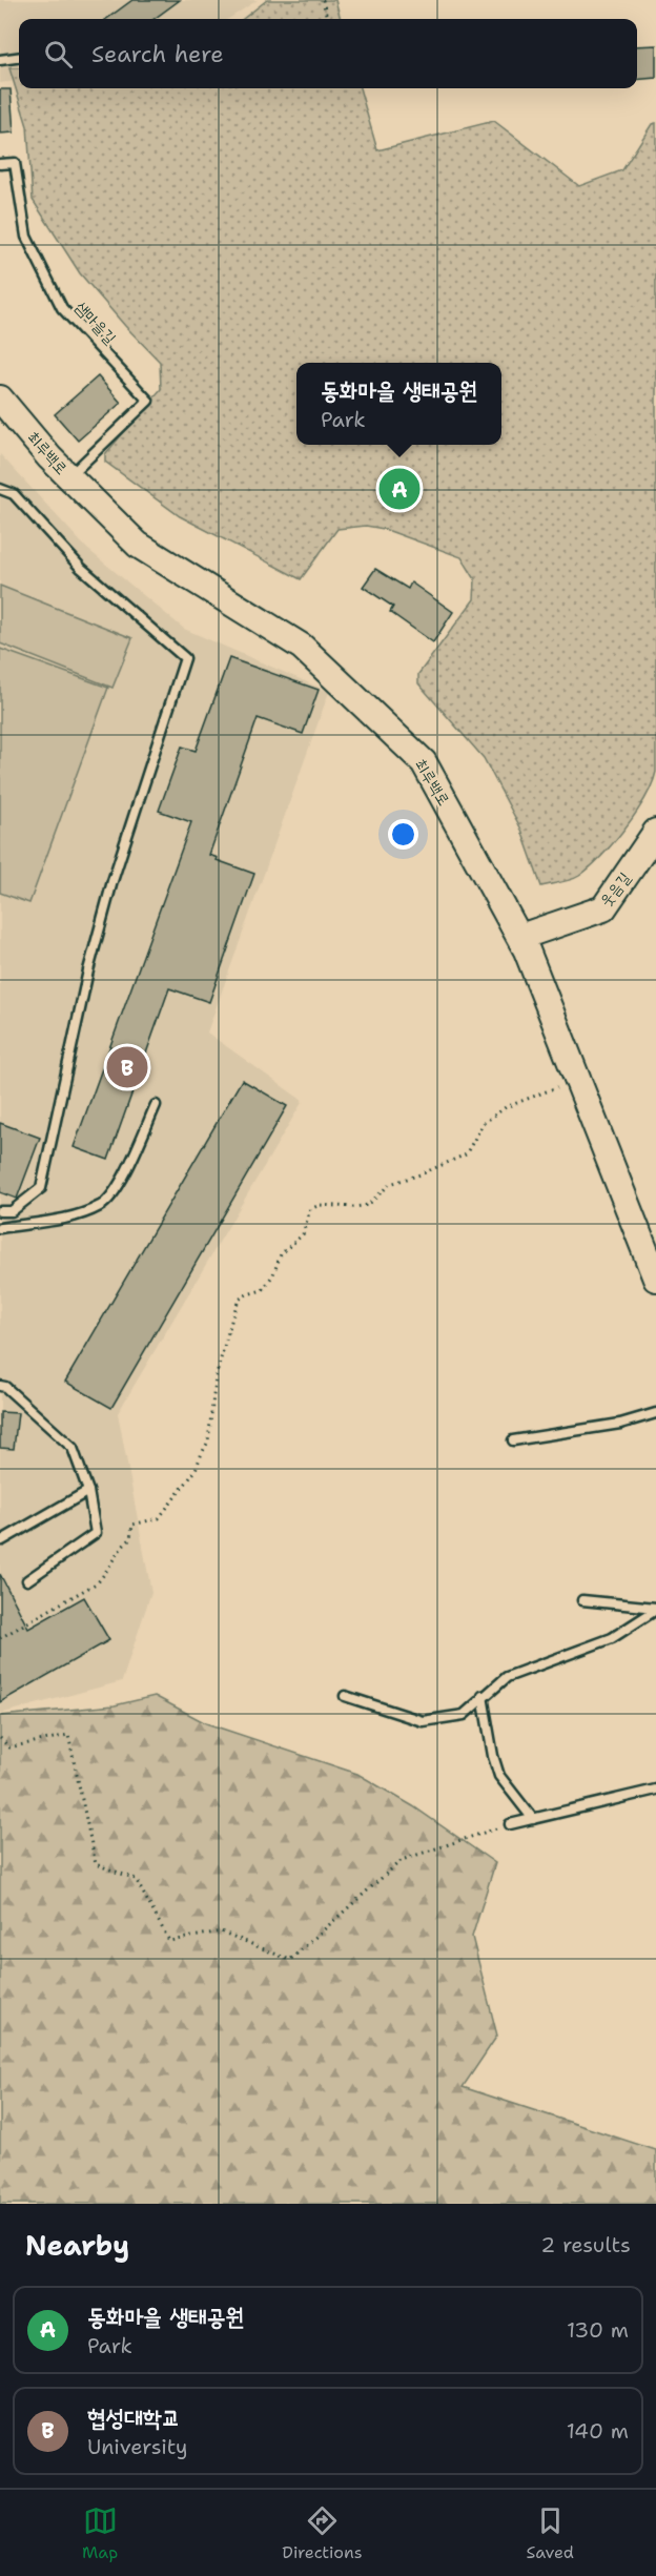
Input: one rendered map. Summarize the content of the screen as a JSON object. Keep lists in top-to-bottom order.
{
  "streets": {
    "street": ["최루백로", "웃음길"],
    "lane": ["샘마을길"]
  },
  "crossings": [
    ["샘마을길", "최루백로"],
    ["최루백로", "웃음길"]
  ],
  "page": {
    "search": "Search here",
    "popup": ["동화마을 생태공원", "Park"],
    "pins": ["A", "B"],
    "heading": ["Nearby", "2 results"],
    "list": [
      {
        "mark": "A",
        "name": "동화마을 생태공원",
        "note": "Park",
        "value": "130 m"
      },
      {
        "mark": "B",
        "name": "협성대학교",
        "note": "University",
        "value": "140 m"
      }
    ],
    "nav": ["Map", "Directions", "Saved"]
  }
}
